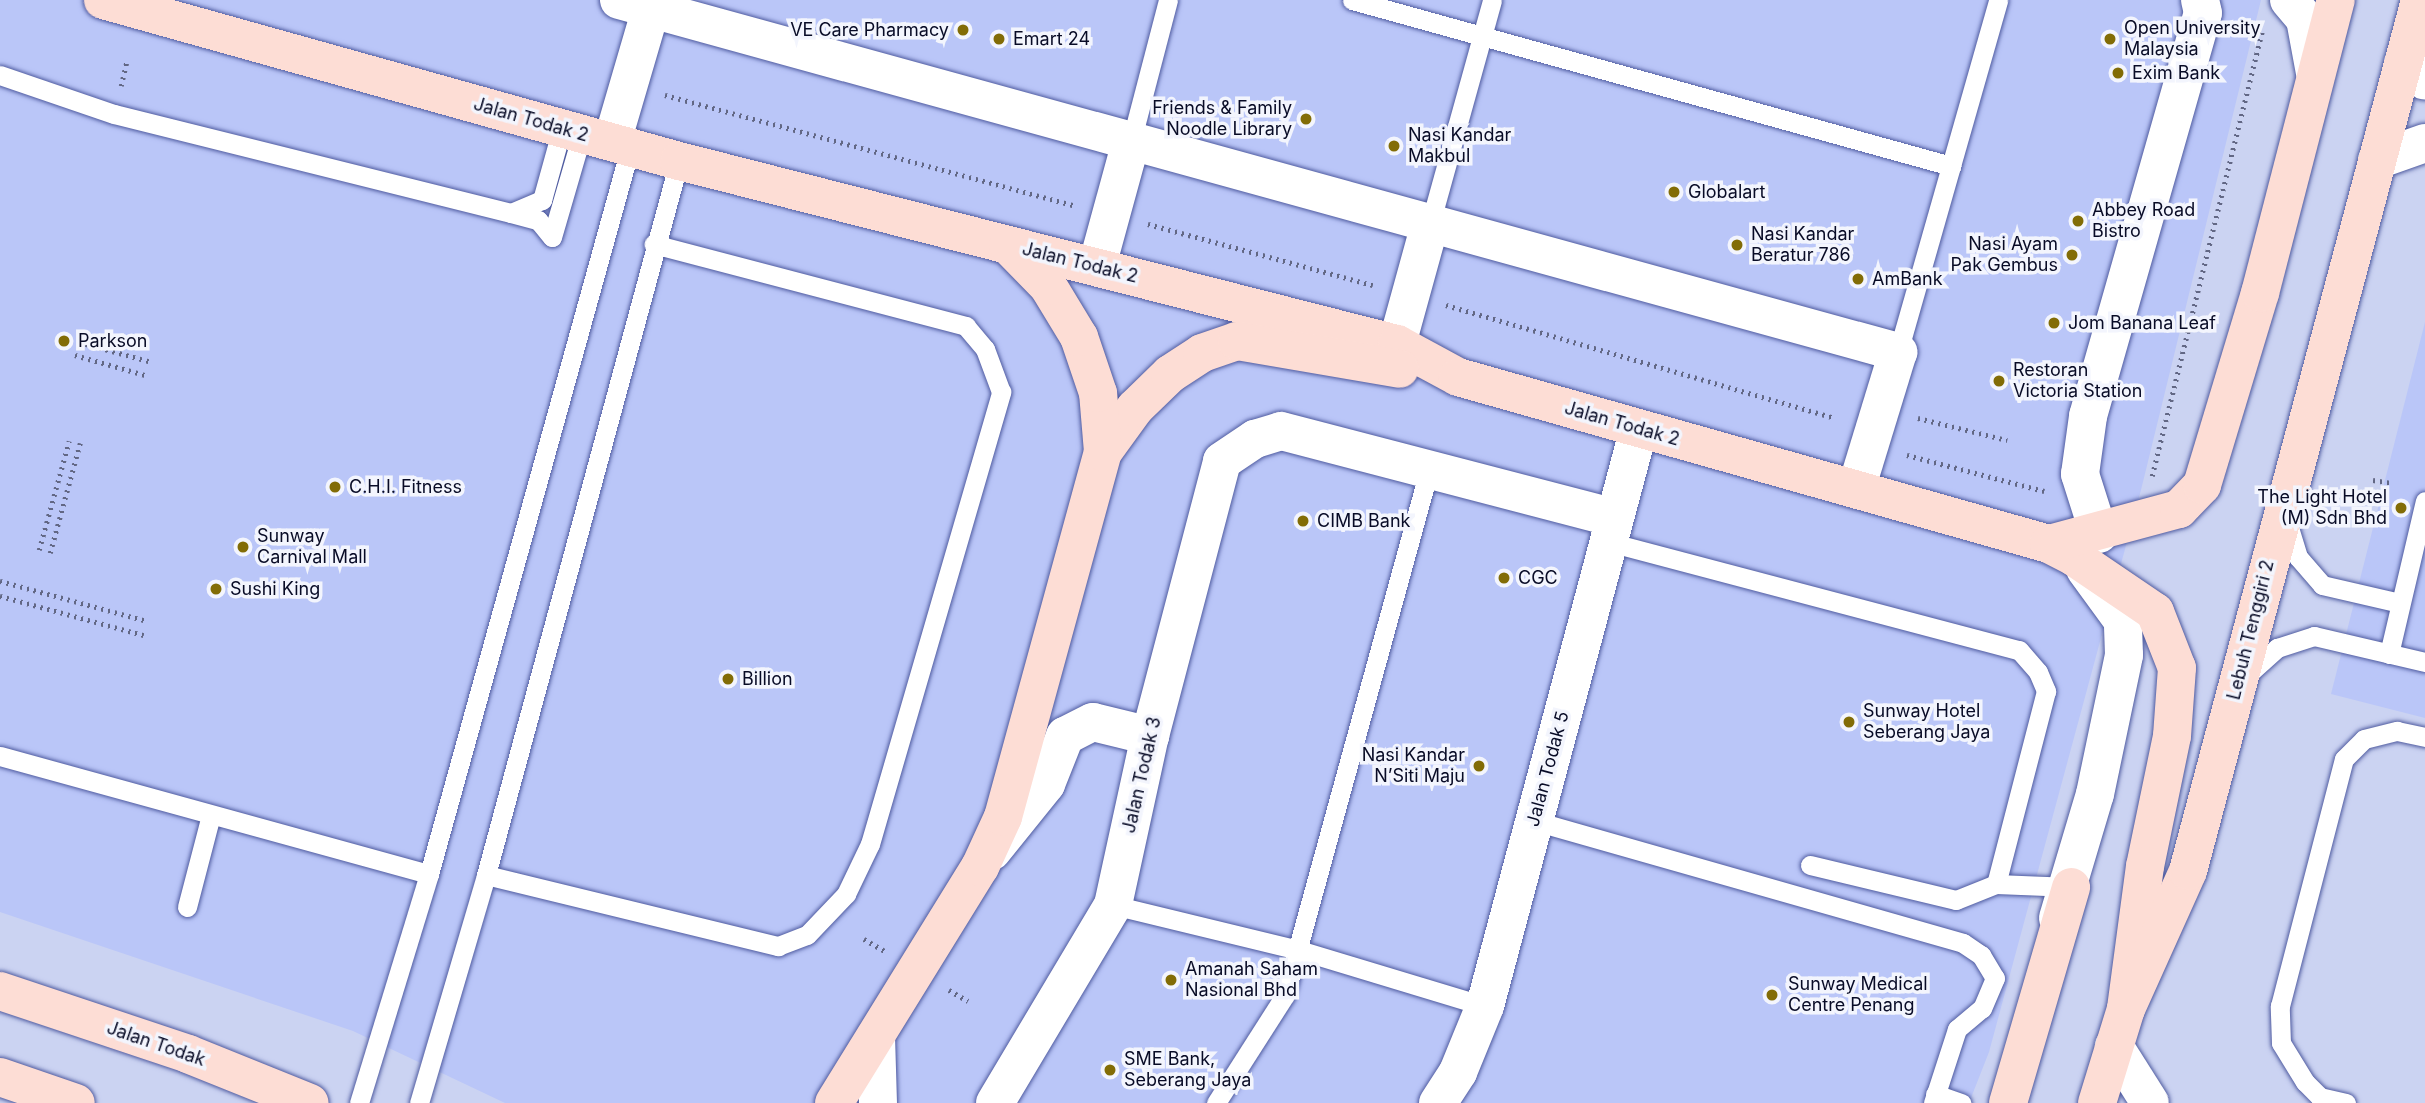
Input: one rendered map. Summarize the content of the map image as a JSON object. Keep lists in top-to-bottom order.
{
  "streets": {
    "main road": ["Jalan Todak 2", "Lebuh Tenggiri 2", "Jalan Todak"],
    "street": ["Jalan Todak 5", "Jalan Todak 3"]
  },
  "crossings": [
    ["Jalan Todak 2", "Lebuh Tenggiri 2"],
    ["Jalan Todak 2", "Jalan Todak 5"]
  ],
  "places": [
    "VE Care Pharmacy",
    "Emart 24",
    "Open University Malaysia",
    "Exim Bank",
    "Friends & Family Noodle Library",
    "Nasi Kandar Makbul",
    "Globalart",
    "Abbey Road Bistro",
    "Nasi Kandar Beratur 786",
    "Nasi Ayam Pak Gembus",
    "AmBank",
    "Jom Banana Leaf",
    "Parkson",
    "Restoran Victoria Station",
    "C.H.I. Fitness",
    "The Light Hotel (M) Sdn Bhd",
    "CIMB Bank",
    "Sunway Carnival Mall",
    "CGC",
    "Sushi King",
    "Billion",
    "Sunway Hotel Seberang Jaya",
    "Nasi Kandar N’Siti Maju",
    "Amanah Saham Nasional Bhd",
    "Sunway Medical Centre Penang",
    "SME Bank, Seberang Jaya"
  ]
}
